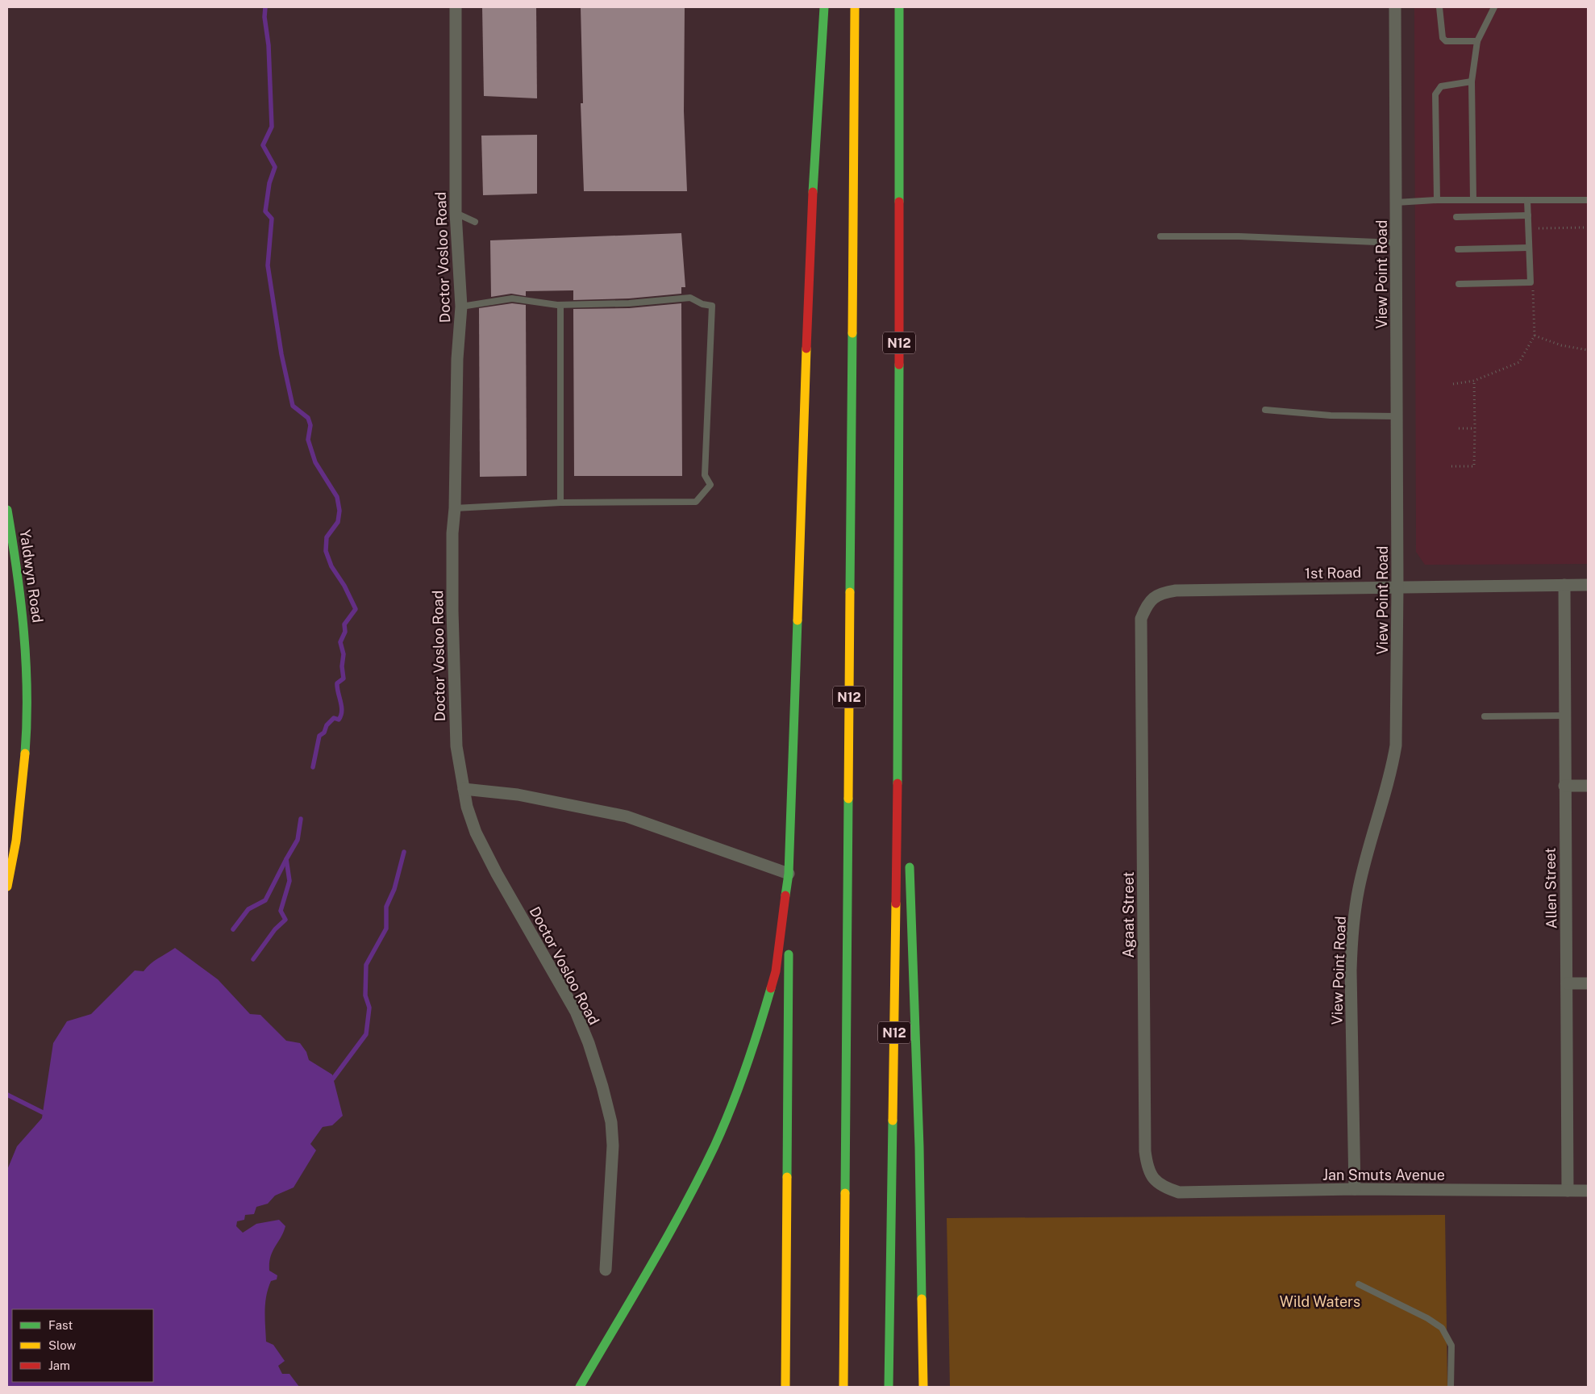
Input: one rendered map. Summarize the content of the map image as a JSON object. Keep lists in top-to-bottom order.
{
  "streets": {
    "main road": ["N12", "Yaldwyn Road"],
    "street": [
      "Doctor Vosloo Road",
      "View Point Road",
      "1st Road",
      "Allen Street",
      "Agaat Street",
      "Jan Smuts Avenue"
    ]
  },
  "crossings": [
    ["View Point Road", "1st Road"],
    ["View Point Road", "Jan Smuts Avenue"],
    ["1st Road", "Allen Street"],
    ["1st Road", "Agaat Street"],
    ["Allen Street", "Jan Smuts Avenue"],
    ["Agaat Street", "Jan Smuts Avenue"]
  ],
  "parks": ["Wild Waters"],
  "legend": ["Fast", "Slow", "Jam"]
}
